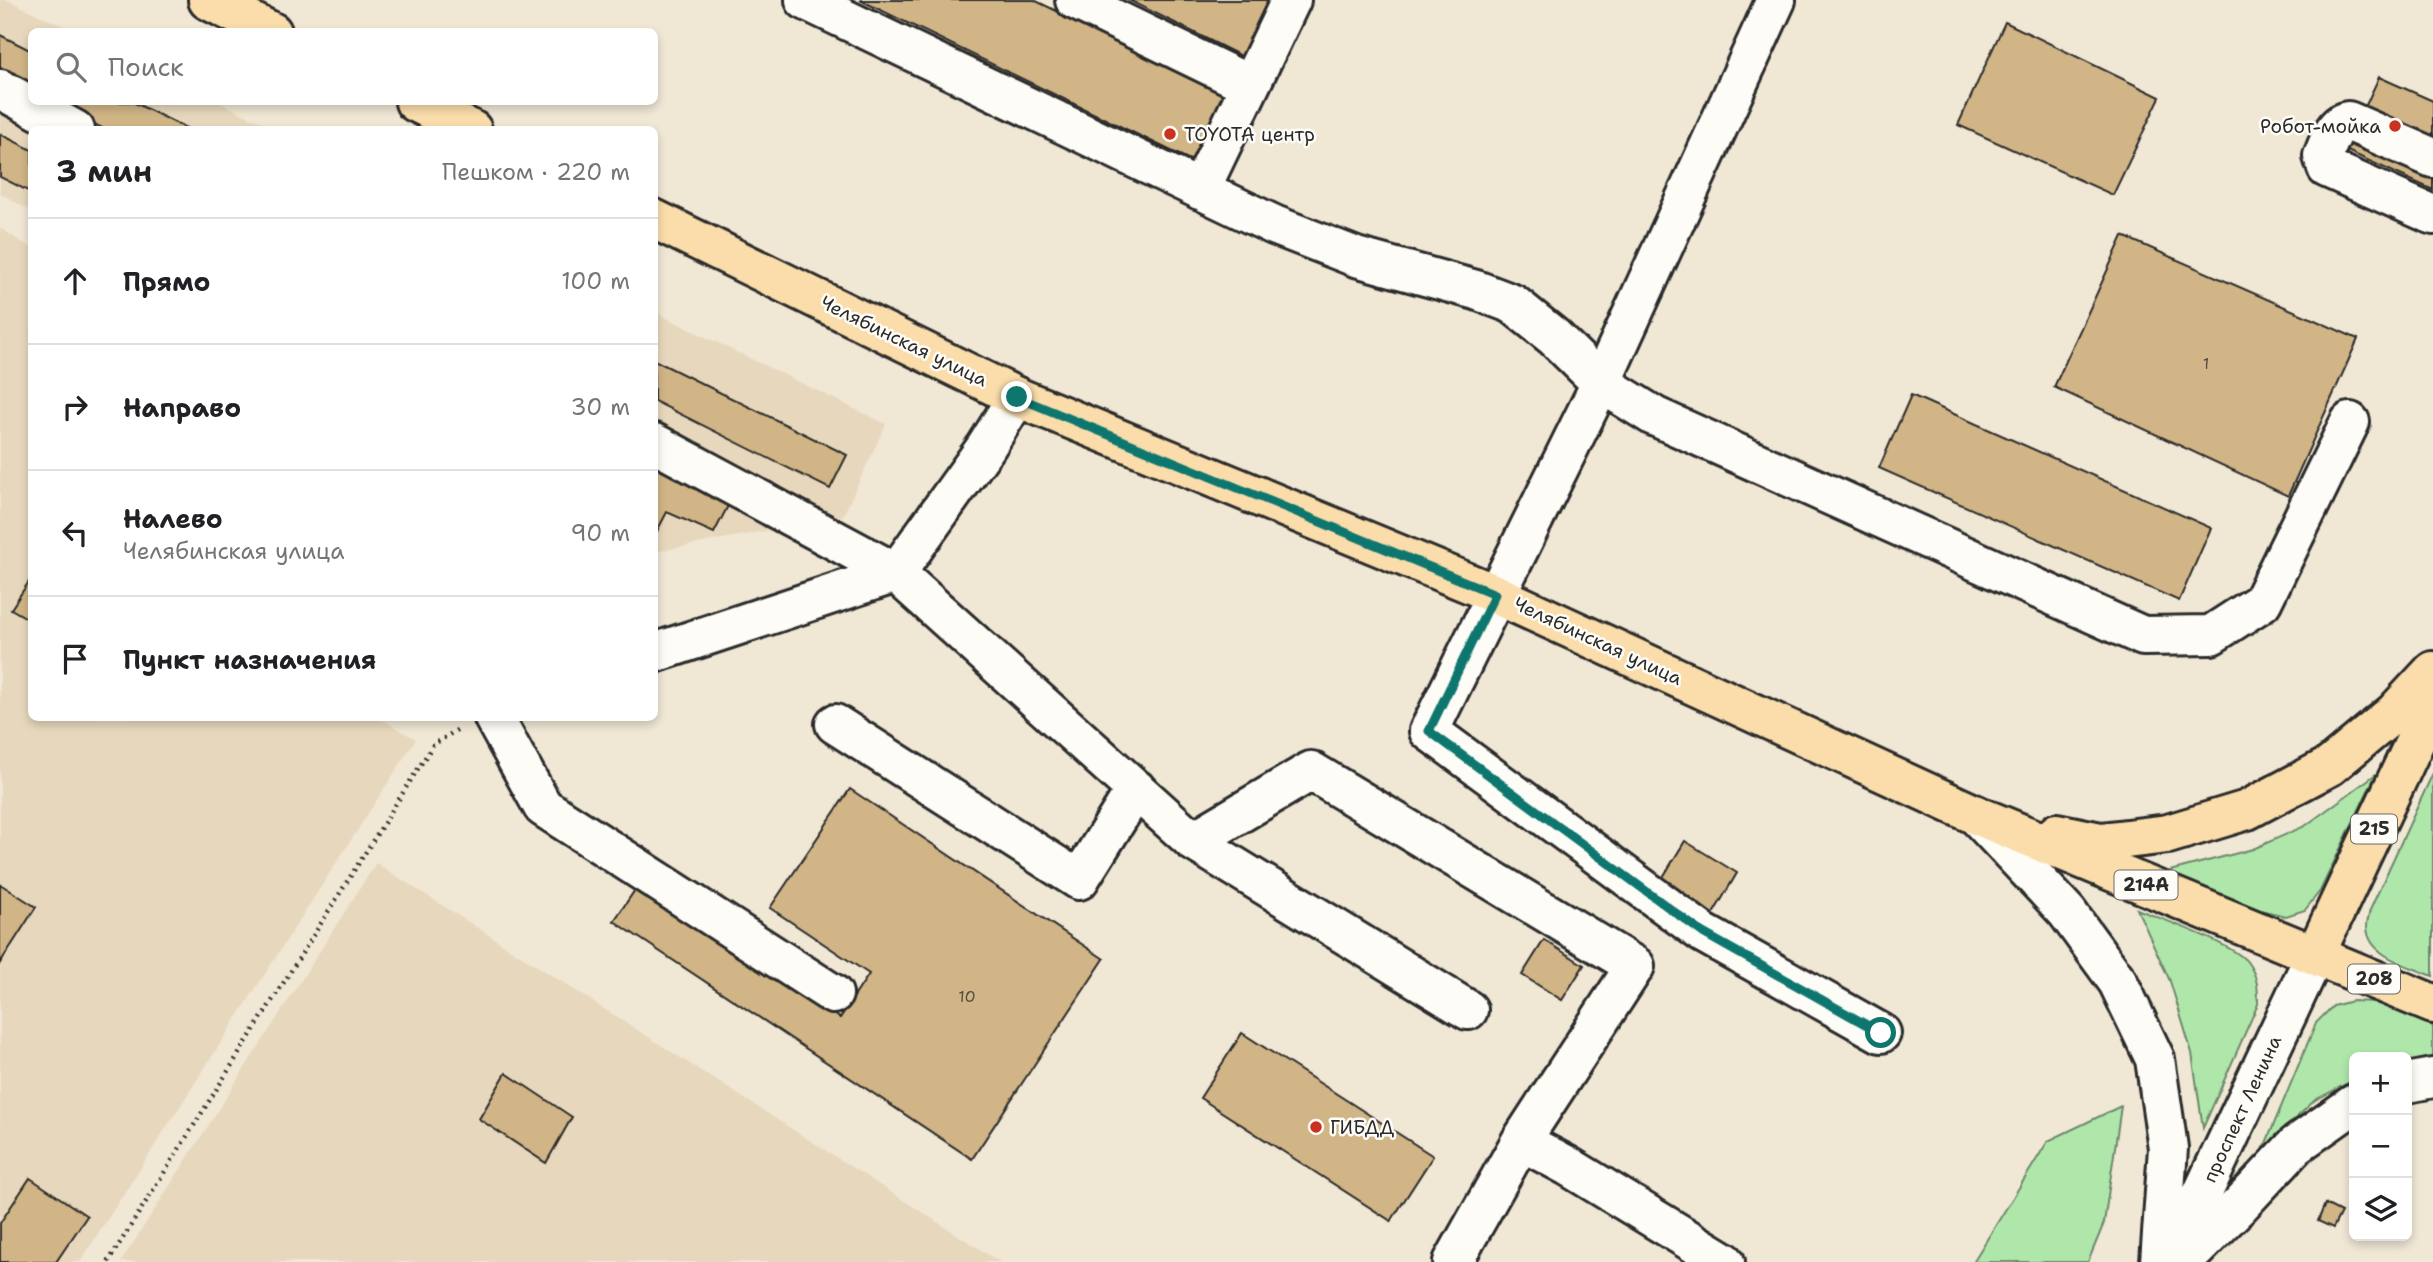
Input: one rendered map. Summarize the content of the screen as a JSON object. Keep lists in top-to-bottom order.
{
  "streets": {
    "main road": [
      "Челябинская улица",
      "215",
      "214А",
      "208"
    ],
    "street": ["проспект Ленина"]
  },
  "crossings": [
    ["Челябинская улица", "215"],
    ["Челябинская улица", "208"],
    ["Челябинская улица", "проспект Ленина"],
    ["215", "208"],
    ["215", "проспект Ленина"],
    ["208", "проспект Ленина"]
  ],
  "places": ["Робот-мойка", "TOYOTA центр", "ГИБДД"],
  "house_numbers": ["1", "10"],
  "page": {
    "search": "Поиск",
    "heading": ["3 мин", "Пешком · 220 m"],
    "list": [
      ["Прямо", "100 m"],
      ["Направо", "30 m"],
      ["Налево", "Челябинская улица", "90 m"],
      "Пункт назначения"
    ],
    "map_buttons": ["+", "−"]
  }
}
